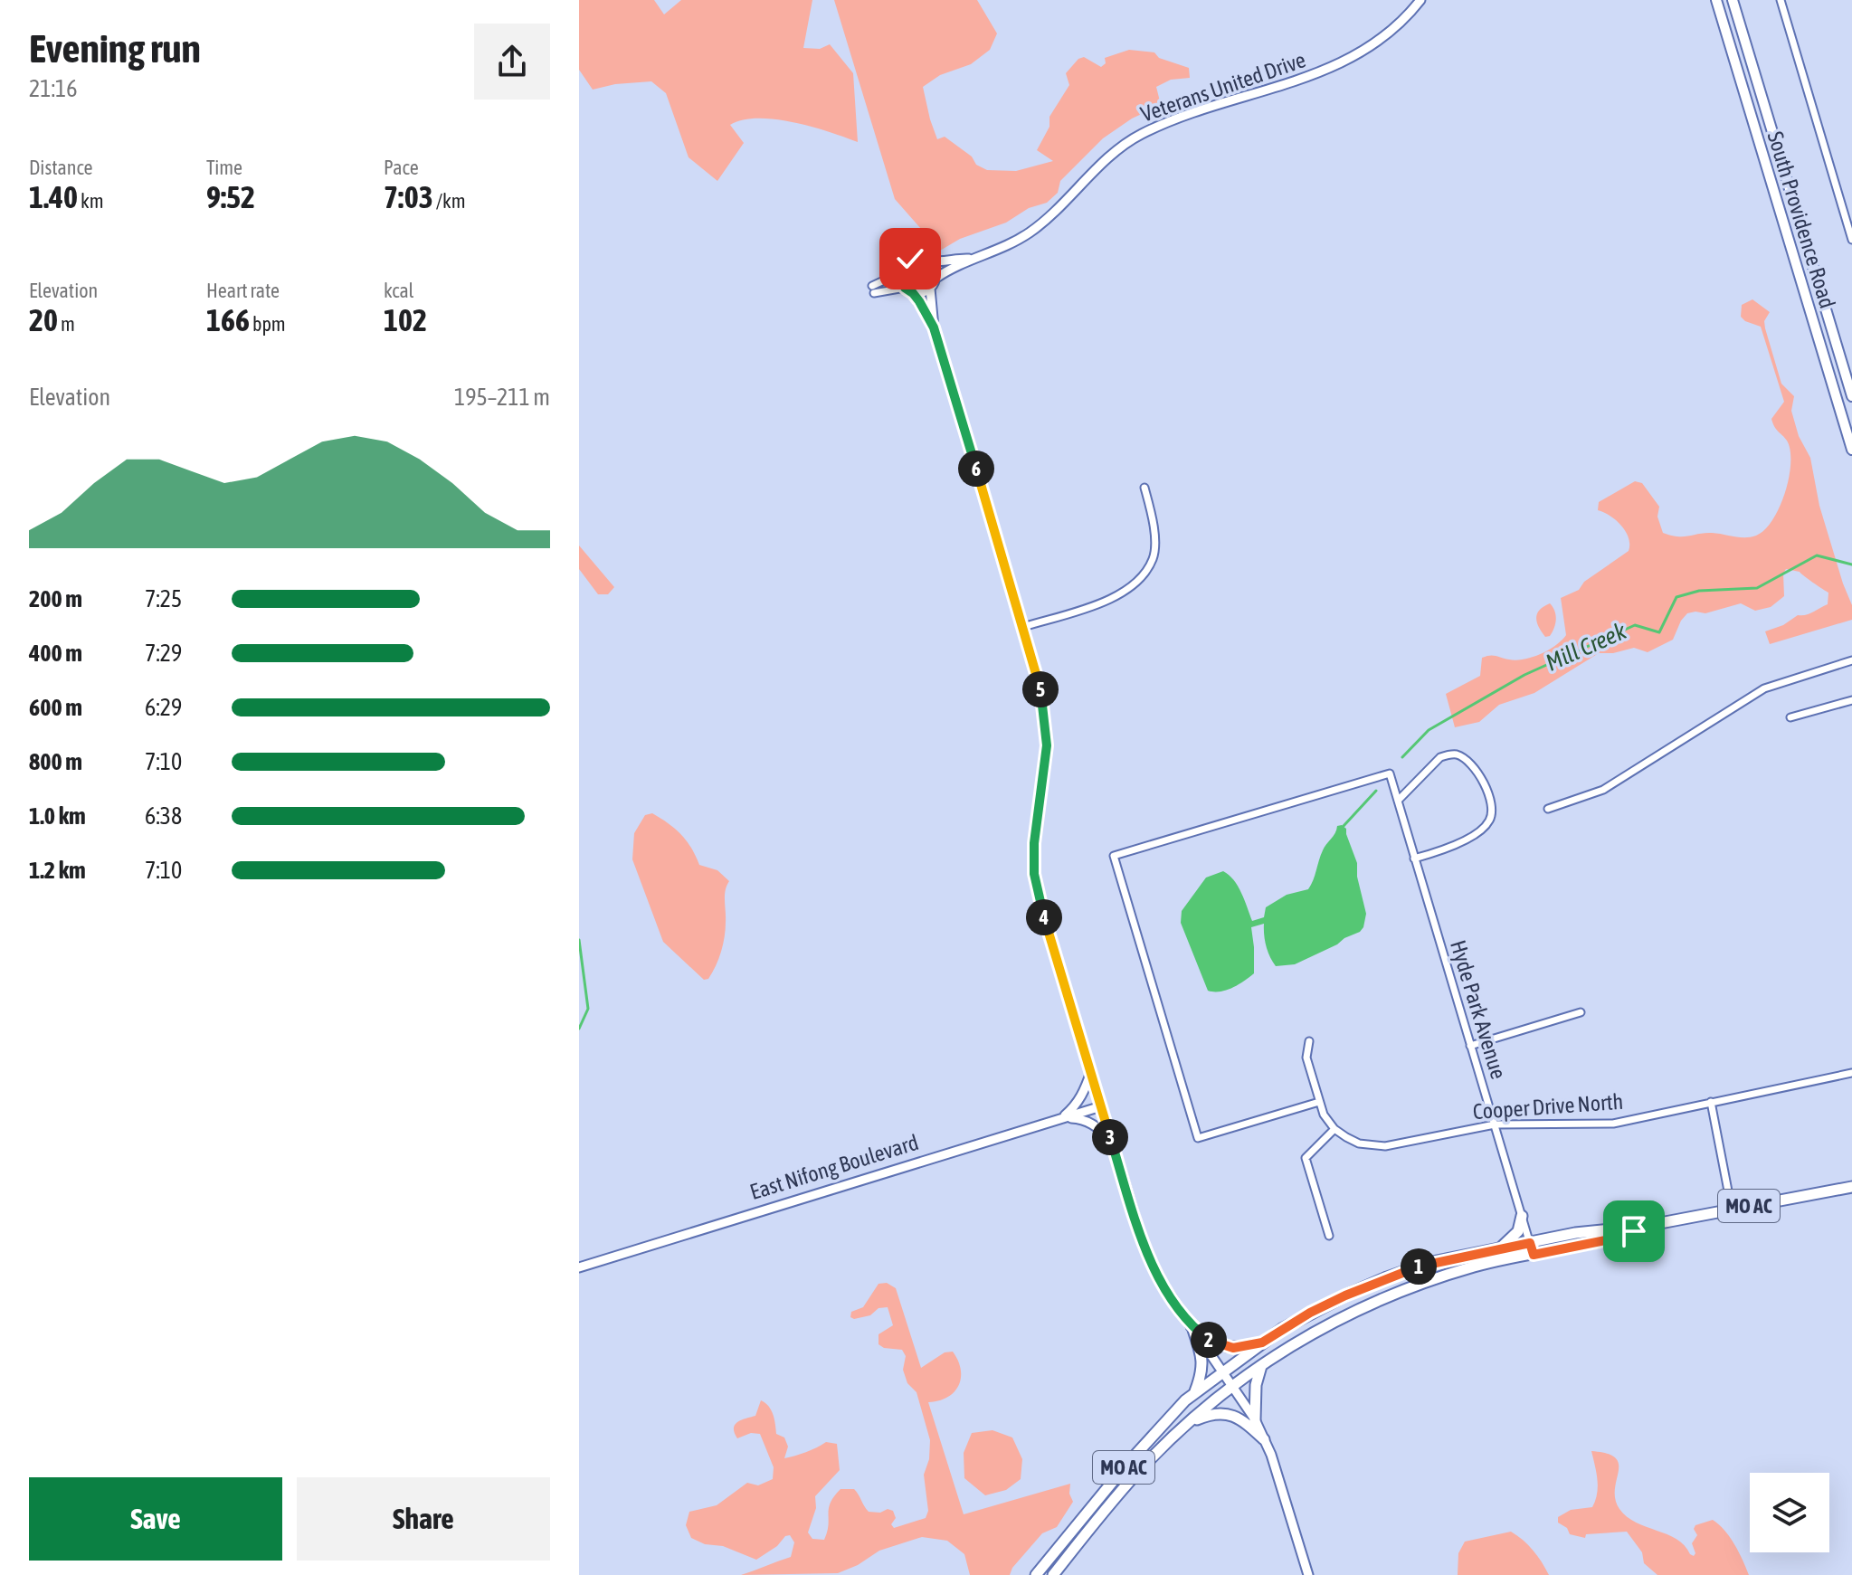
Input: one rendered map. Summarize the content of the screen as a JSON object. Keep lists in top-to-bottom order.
{
  "streets": {
    "main road": ["South Providence Road", "MO AC"],
    "street": [
      "Veterans United Drive",
      "Hyde Park Avenue",
      "Cooper Drive North",
      "East Nifong Boulevard"
    ]
  },
  "crossings": [
    ["Hyde Park Avenue", "Cooper Drive North"],
    ["Hyde Park Avenue", "MO AC"]
  ],
  "water": ["Mill Creek"],
  "page": {
    "heading": ["Evening run", "21:16"],
    "stats": [
      ["Distance", "1.40 km"],
      ["Time", "9:52"],
      ["Pace", "7:03 /km"],
      ["Elevation", "20 m"],
      ["Heart rate", "166 bpm"],
      ["kcal", "102"]
    ],
    "chart": ["Elevation", "195–211 m"],
    "pins": [
      "6",
      "5",
      "4",
      "3",
      "1",
      "2"
    ],
    "list": [
      {
        "name": "200 m",
        "note": "7:25"
      },
      {
        "name": "400 m",
        "note": "7:29"
      },
      {
        "name": "600 m",
        "note": "6:29"
      },
      {
        "name": "800 m",
        "note": "7:10"
      },
      {
        "name": "1.0 km",
        "note": "6:38"
      },
      {
        "name": "1.2 km",
        "note": "7:10"
      }
    ],
    "buttons": ["Save", "Share"]
  }
}
